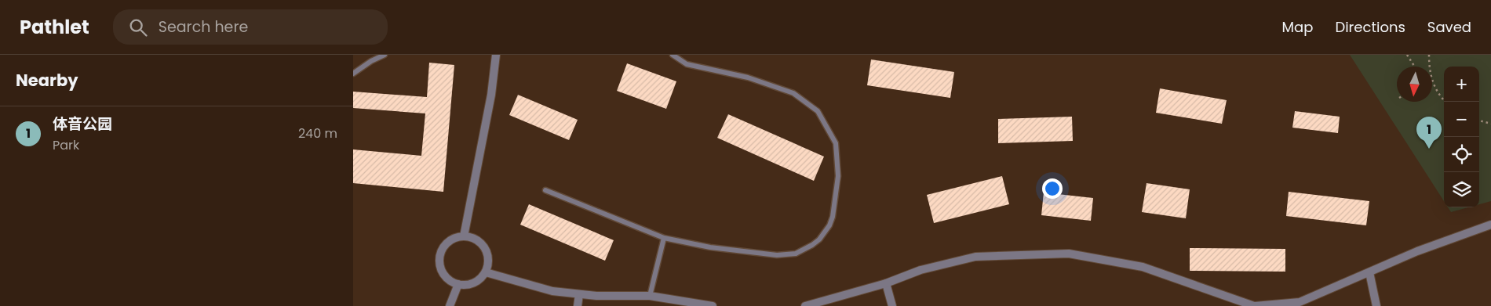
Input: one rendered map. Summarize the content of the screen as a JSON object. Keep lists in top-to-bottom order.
{
  "north": "bottom",
  "page": {
    "header": "Pathlet",
    "search": "Search here",
    "nav": ["Map", "Directions", "Saved"],
    "heading": "Nearby",
    "map_buttons": ["+", "−"],
    "list": [
      {
        "mark": "1",
        "name": "体音公园",
        "note": "Park",
        "value": "240 m"
      }
    ],
    "pins": "1"
  }
}
